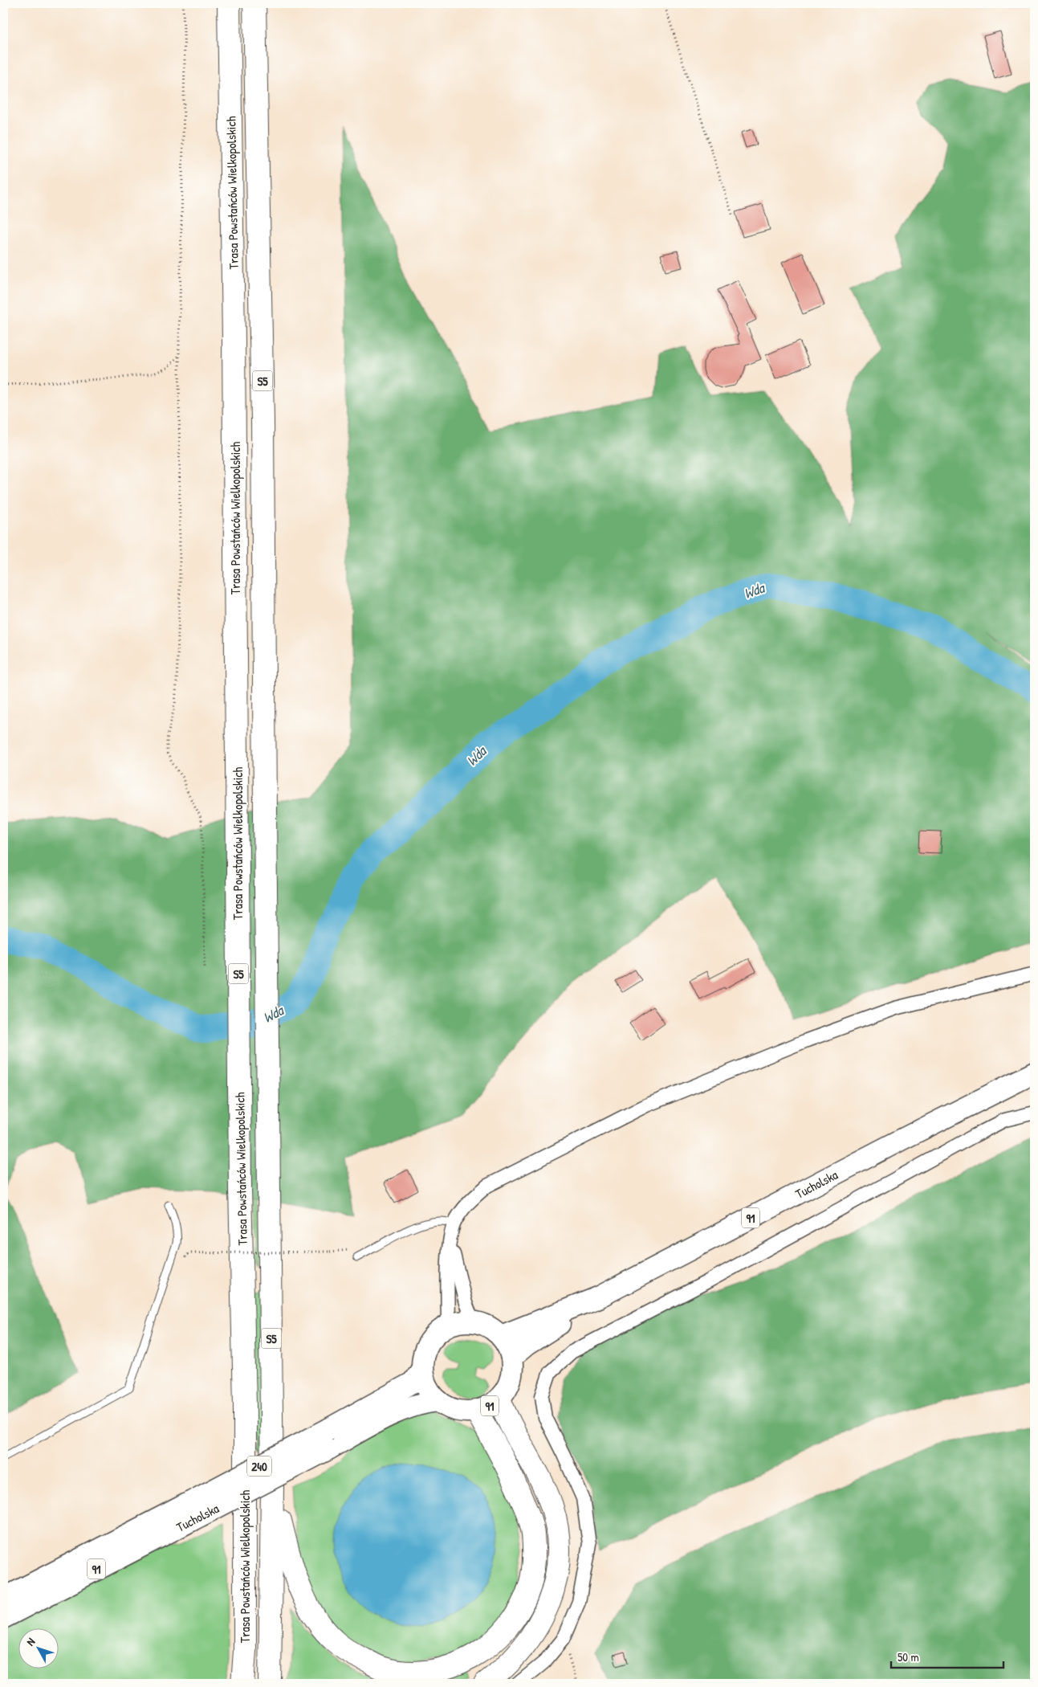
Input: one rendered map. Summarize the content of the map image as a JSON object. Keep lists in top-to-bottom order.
{
  "streets": {
    "highway": ["Trasa Powstańców Wielkopolskich", "S5"],
    "main road": ["Tucholska", "91"]
  },
  "crossings": [
    ["Tucholska", "91"]
  ],
  "water": ["Wda"],
  "scale_bar": "50 m",
  "north": "top left"
}
